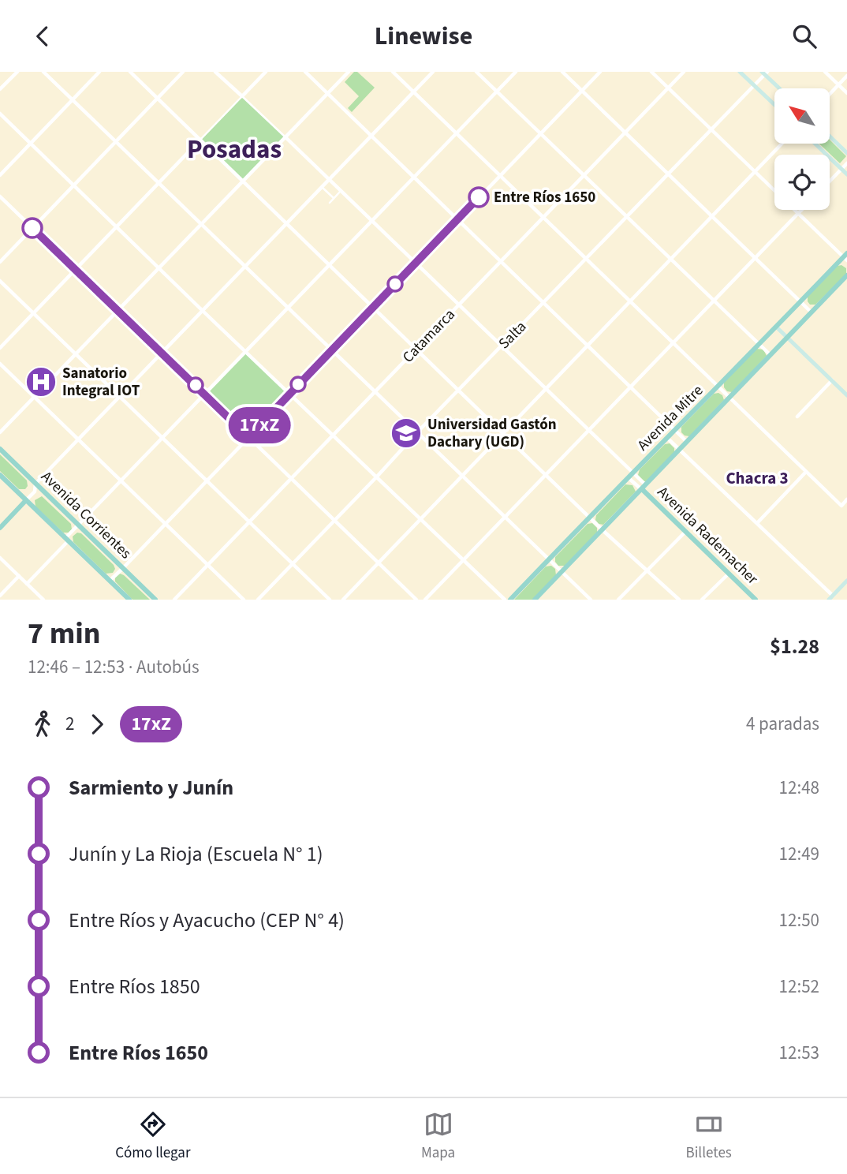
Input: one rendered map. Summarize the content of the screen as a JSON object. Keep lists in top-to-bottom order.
{
  "streets": {
    "main road": ["Avenida Mitre", "Avenida Corrientes", "Avenida Rademacher"],
    "street": ["Salta", "Catamarca"]
  },
  "crossings": [
    ["Avenida Mitre", "Avenida Rademacher"]
  ],
  "districts": ["Posadas", "Chacra 3"],
  "places": {
    "other": ["Entre Ríos 1650"],
    "hospital": ["Sanatorio Integral IOT"],
    "school or university": ["Universidad Gastón Dachary (UGD)"]
  },
  "lines": ["bus line 17xZ"],
  "north": "top left",
  "page": {
    "header": "Linewise",
    "on_map": "17xZ",
    "heading": ["7 min", "12:46 – 12:53 · Autobús", "$1.28"],
    "legs": ["2", "17xZ", "4 paradas"],
    "list": [
      {
        "name": "Sarmiento y Junín",
        "value": "12:48"
      },
      {
        "name": "Junín y La Rioja (Escuela N° 1)",
        "value": "12:49"
      },
      {
        "name": "Entre Ríos y Ayacucho (CEP N° 4)",
        "value": "12:50"
      },
      {
        "name": "Entre Ríos 1850",
        "value": "12:52"
      },
      {
        "name": "Entre Ríos 1650",
        "value": "12:53"
      }
    ],
    "tabs": ["Cómo llegar", "Mapa", "Billetes"]
  }
}
